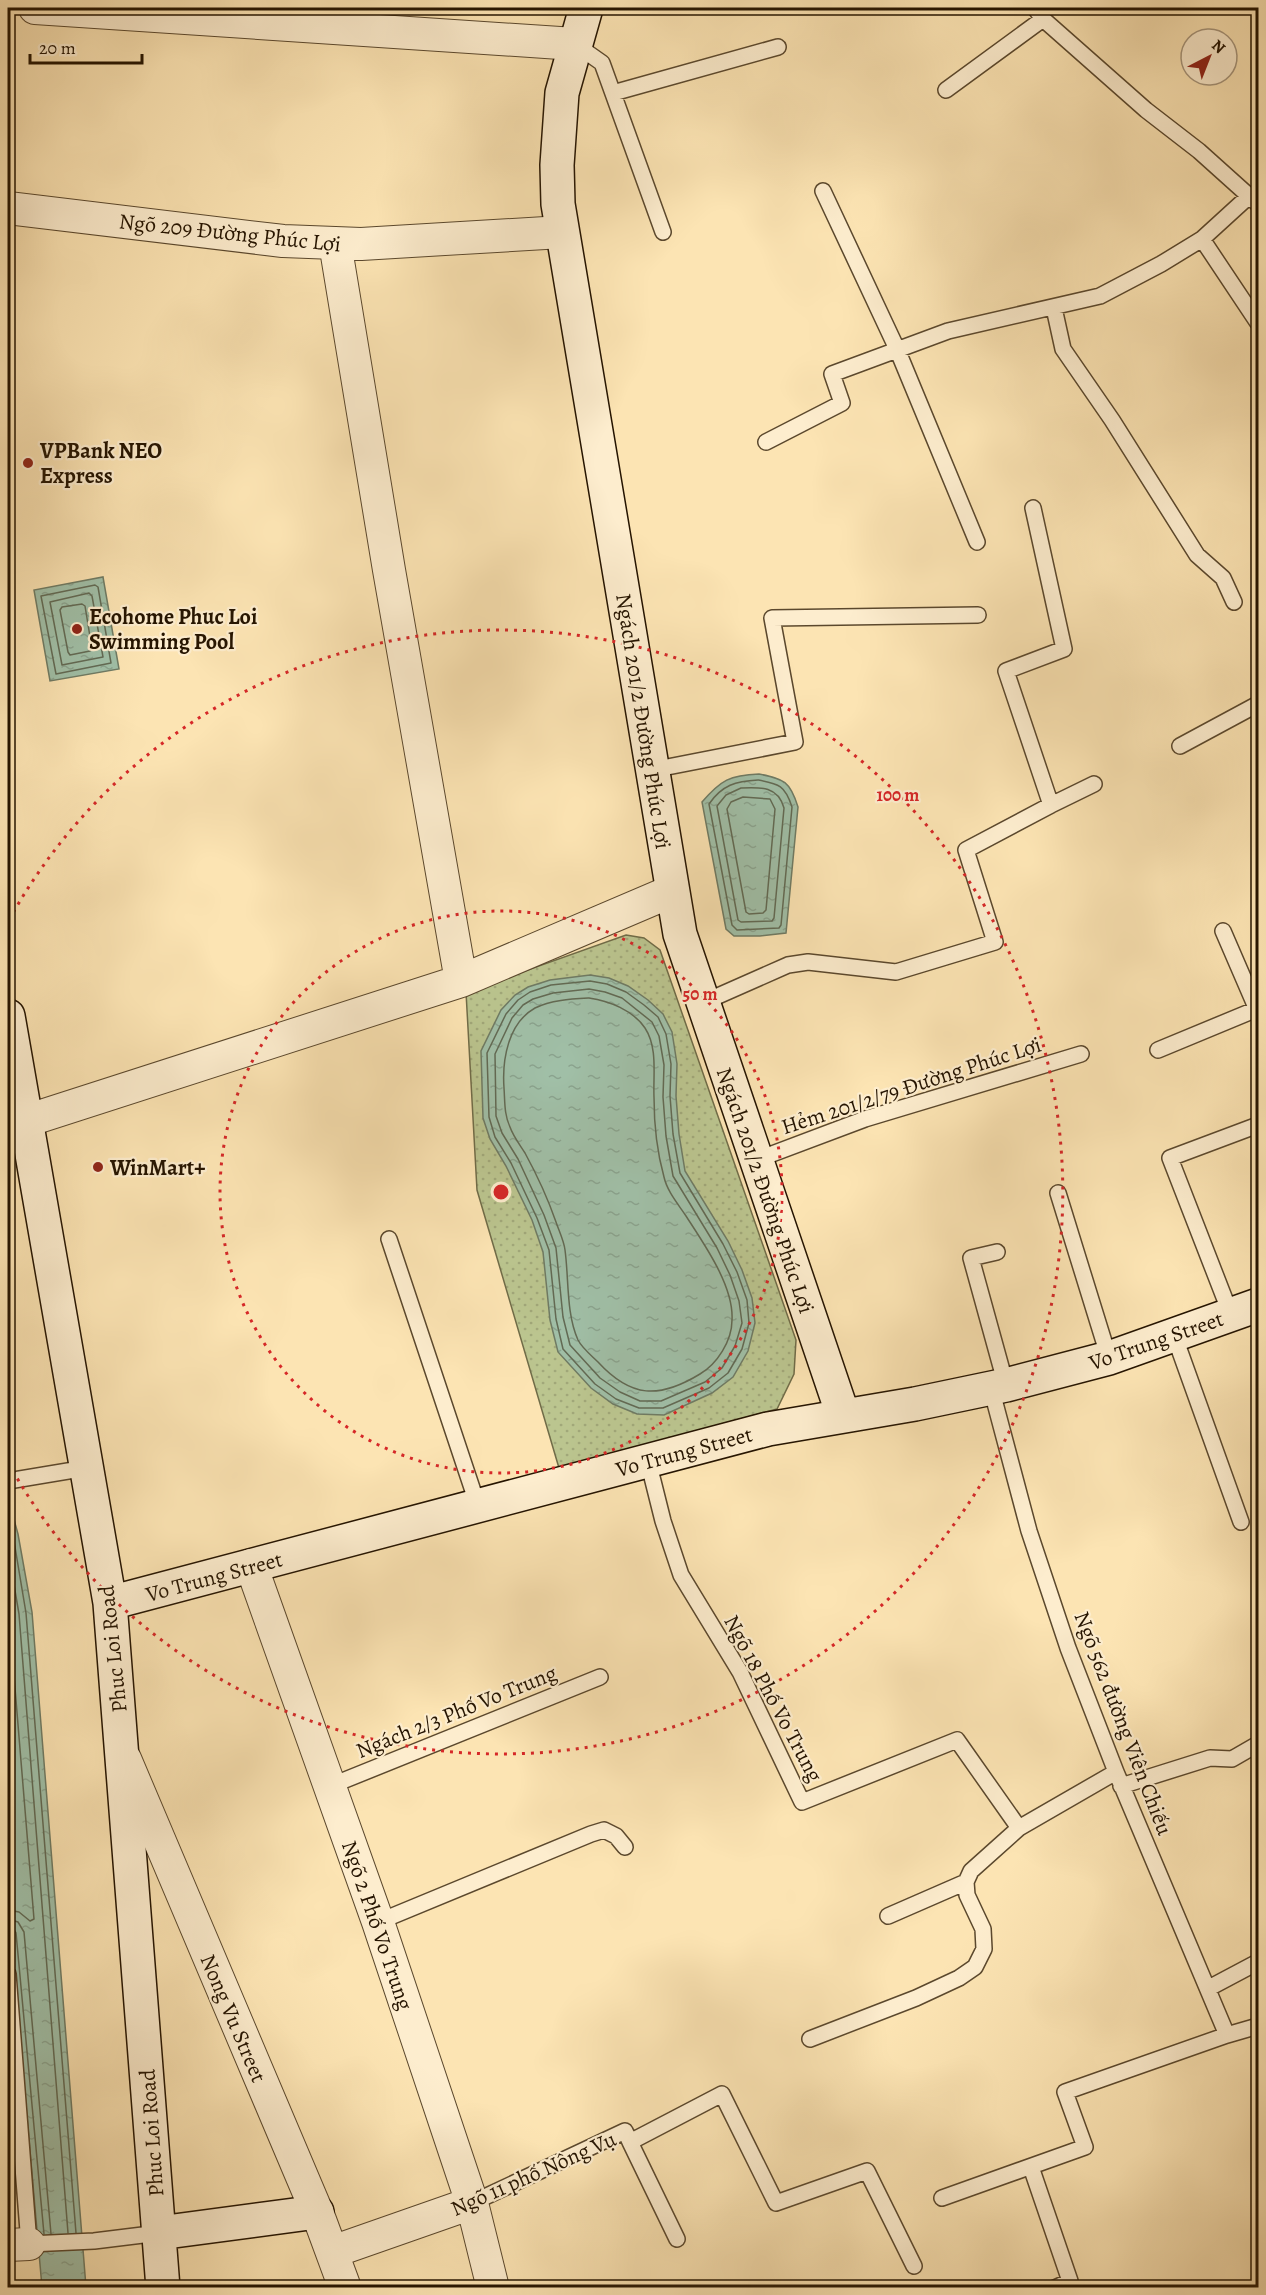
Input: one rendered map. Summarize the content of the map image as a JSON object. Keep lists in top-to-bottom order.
{
  "streets": {
    "street": [
      "Ngõ 209 Đường Phúc Lợi",
      "Ngách 201/2 Đường Phúc Lợi",
      "Vo Trung Street",
      "Phuc Loi Road",
      "Ngõ 2 Phố Vo Trung",
      "Nong Vu Street",
      "Ngõ 11 phố Nông Vụ"
    ],
    "lane": [
      "Hẻm 201/2/79 Đường Phúc Lợi",
      "Ngõ 18 Phố Vo Trung",
      "Ngách 2/3 Phố Vo Trung",
      "Ngõ 562 đường Viên Chiếu"
    ]
  },
  "crossings": [
    ["Ngõ 209 Đường Phúc Lợi", "Ngách 201/2 Đường Phúc Lợi"],
    ["Ngách 201/2 Đường Phúc Lợi", "Hẻm 201/2/79 Đường Phúc Lợi"],
    ["Ngách 201/2 Đường Phúc Lợi", "Vo Trung Street"],
    ["Vo Trung Street", "Phuc Loi Road"],
    ["Vo Trung Street", "Ngõ 18 Phố Vo Trung"],
    ["Vo Trung Street", "Ngõ 562 đường Viên Chiếu"],
    ["Vo Trung Street", "Ngõ 2 Phố Vo Trung"],
    ["Phuc Loi Road", "Nong Vu Street"],
    ["Ngách 2/3 Phố Vo Trung", "Ngõ 2 Phố Vo Trung"],
    ["Ngõ 2 Phố Vo Trung", "Ngõ 11 phố Nông Vụ"],
    ["Nong Vu Street", "Ngõ 11 phố Nông Vụ"]
  ],
  "places": ["VPBank NEO Express", "Ecohome Phuc Loi Swimming Pool", "WinMart+"],
  "scale_bar": "20 m",
  "north": "top right",
  "rings": ["100 m", "50 m"]
}
